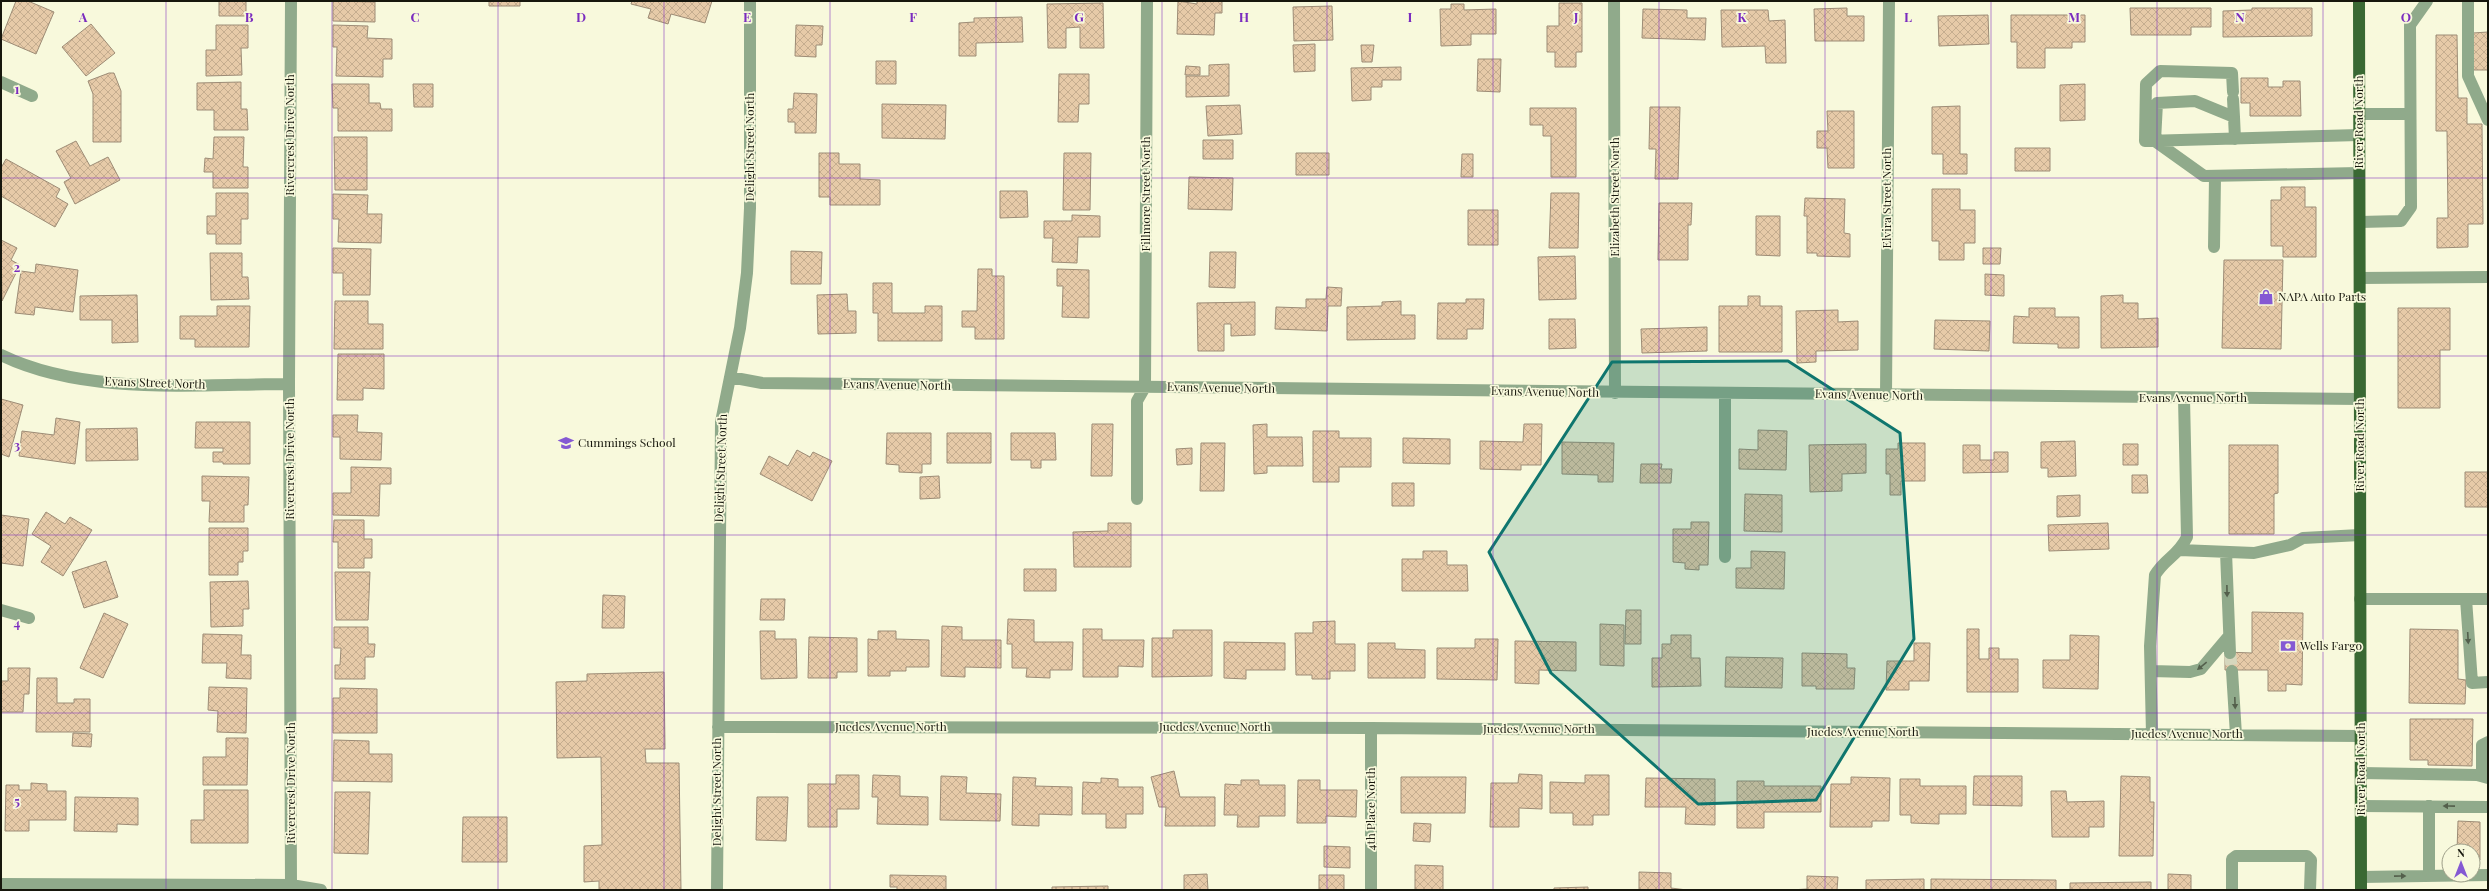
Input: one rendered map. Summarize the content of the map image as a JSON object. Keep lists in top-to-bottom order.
{
  "streets": {
    "main road": ["River Road North"],
    "street": [
      "Rivercrest Drive North",
      "Delight Street North",
      "Fillmore Street North",
      "Elizabeth Street North",
      "Elvira Street North",
      "Evans Street North",
      "Evans Avenue North",
      "Juedes Avenue North",
      "4th Place North"
    ]
  },
  "crossings": [
    ["River Road North", "Evans Avenue North"],
    ["River Road North", "Juedes Avenue North"],
    ["Rivercrest Drive North", "Evans Street North"],
    ["Delight Street North", "Evans Avenue North"],
    ["Delight Street North", "Juedes Avenue North"],
    ["Fillmore Street North", "Evans Avenue North"],
    ["Elizabeth Street North", "Evans Avenue North"],
    ["Elvira Street North", "Evans Avenue North"],
    ["Juedes Avenue North", "4th Place North"]
  ],
  "places": {
    "shop": ["NAPA Auto Parts"],
    "school or university": ["Cummings School"],
    "bank": ["Wells Fargo"]
  },
  "north": "top",
  "grid": {
    "columns": [
      "A",
      "B",
      "C",
      "D",
      "E",
      "F",
      "G",
      "H",
      "I",
      "J",
      "K",
      "L",
      "M",
      "N",
      "O"
    ],
    "rows": [
      "1",
      "2",
      "3",
      "4",
      "5"
    ]
  }
}
